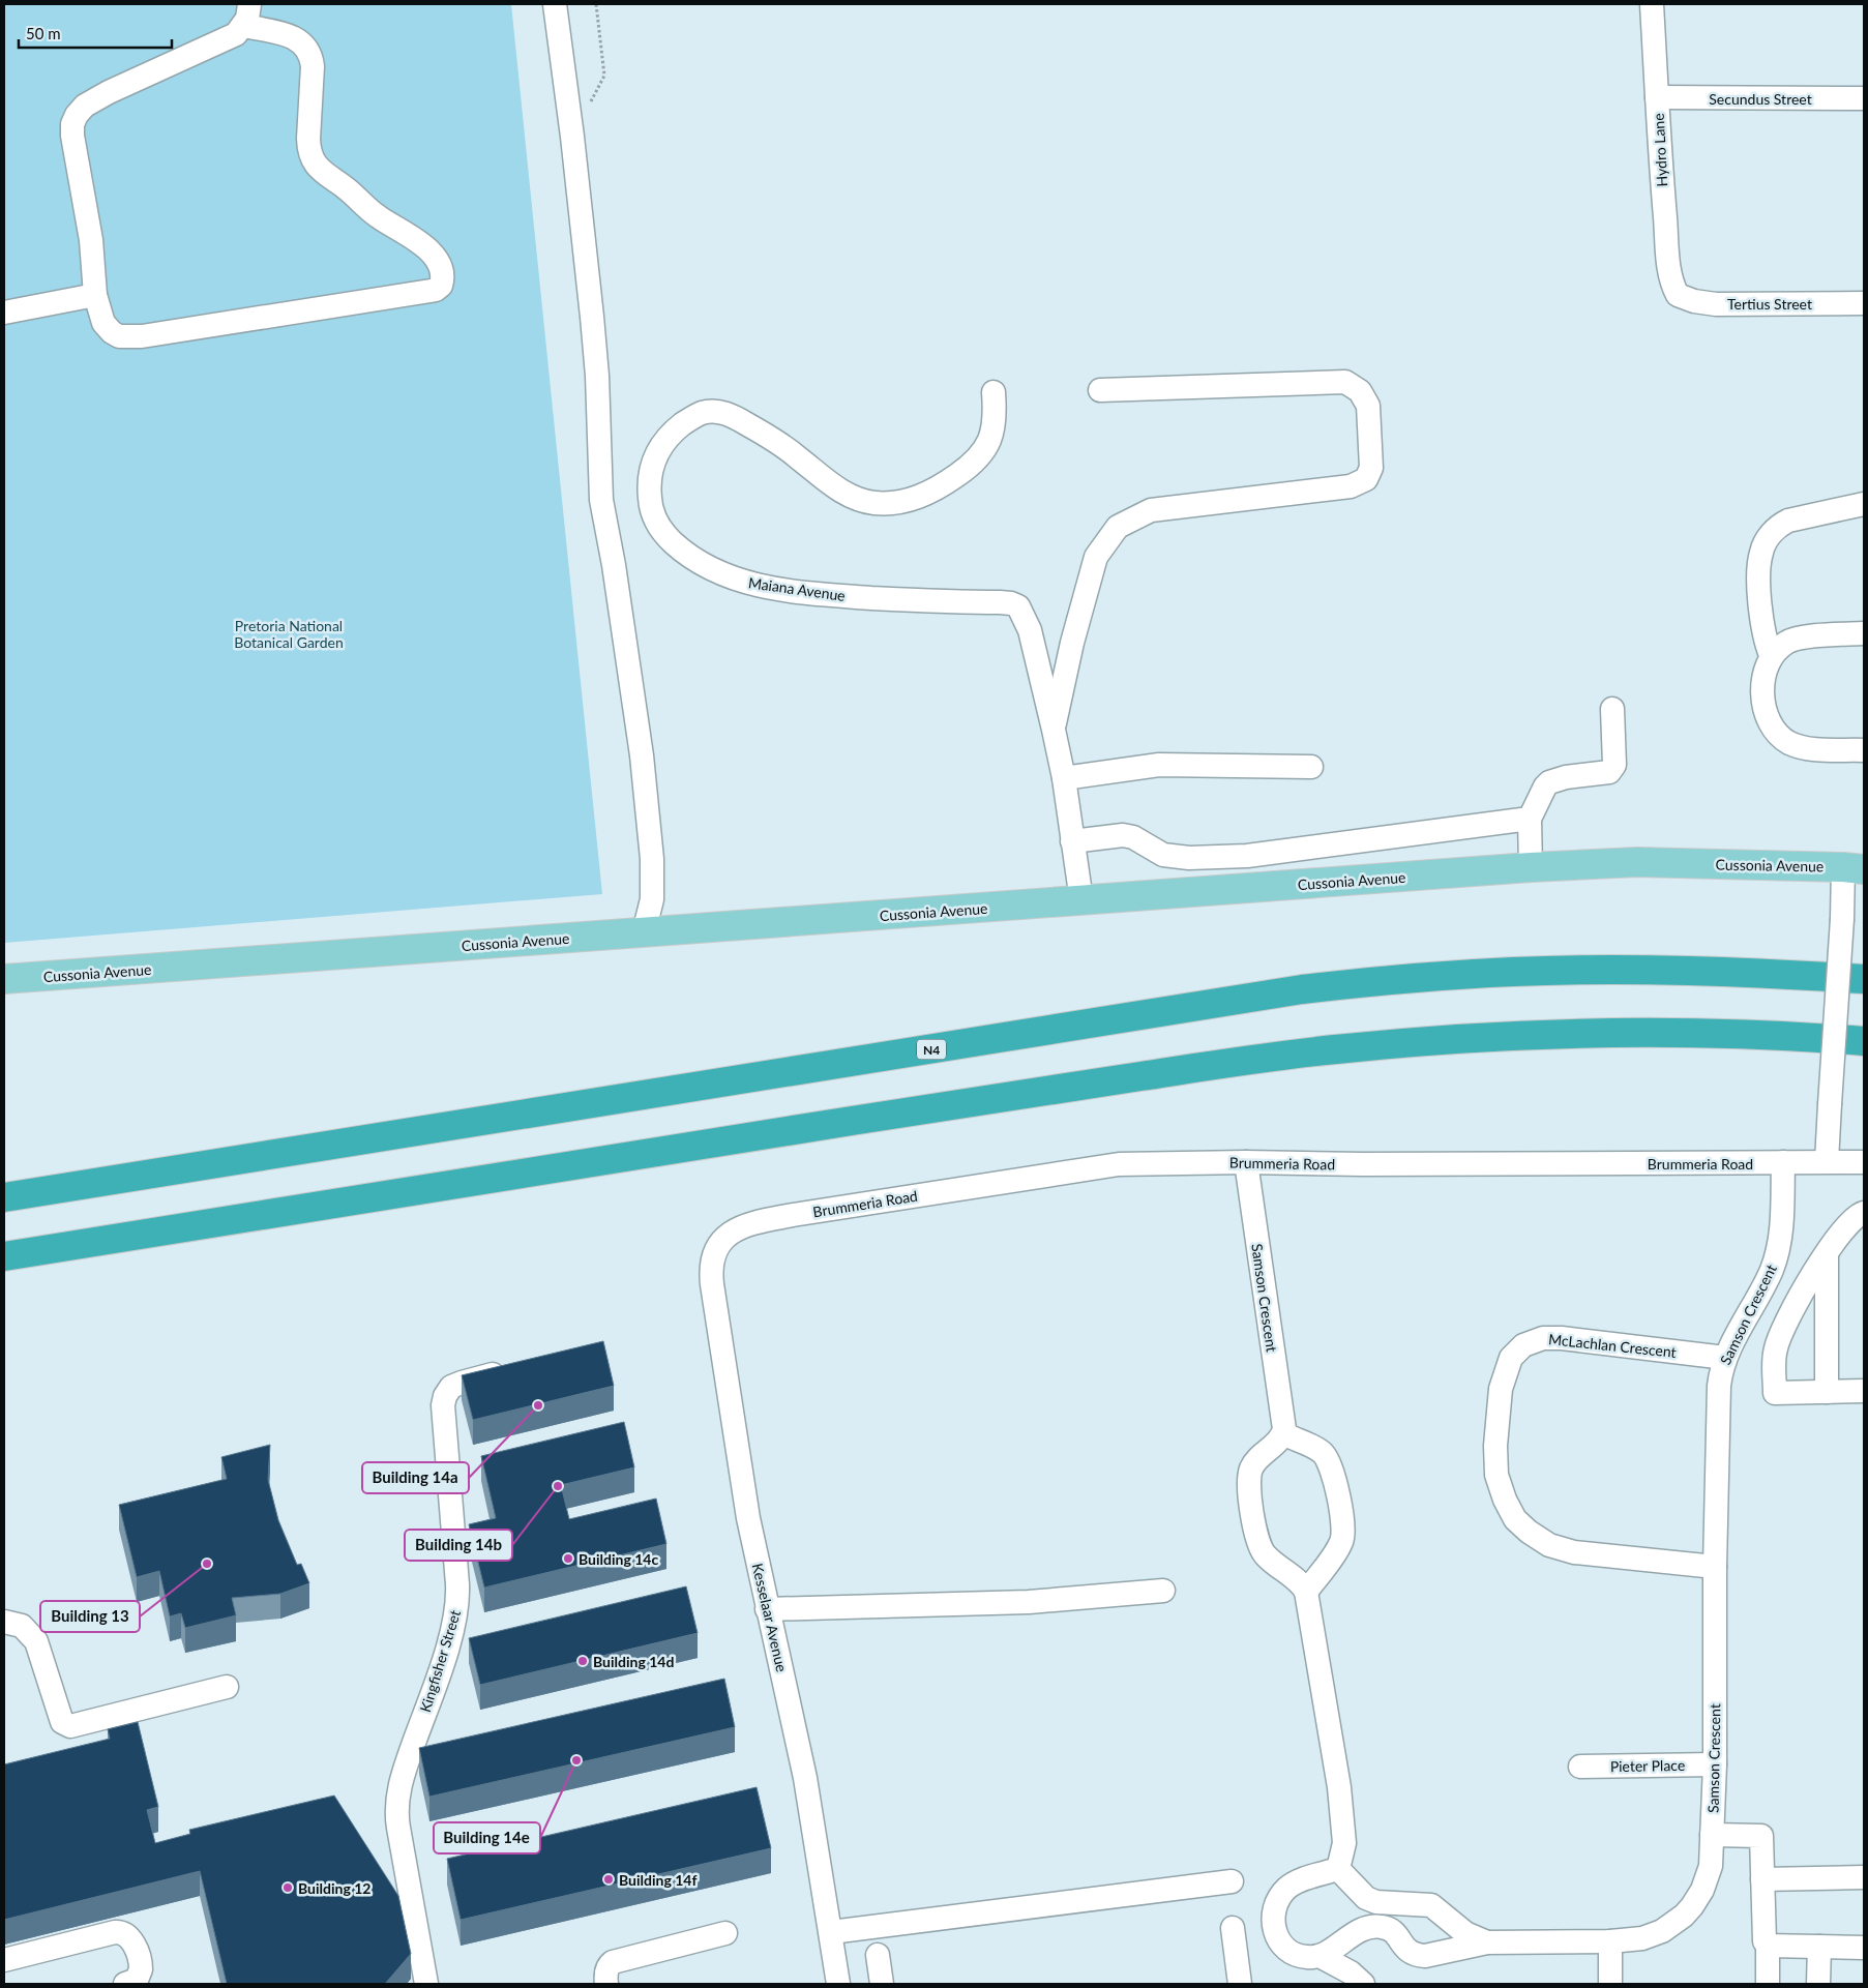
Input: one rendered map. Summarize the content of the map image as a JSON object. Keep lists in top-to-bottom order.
{
  "streets": {
    "highway": ["N4"],
    "main road": ["Cussonia Avenue"],
    "street": [
      "Secundus Street",
      "Hydro Lane",
      "Tertius Street",
      "Maiana Avenue",
      "Brummeria Road",
      "Samson Crescent",
      "McLachlan Crescent",
      "Kesselaar Avenue",
      "Kingfisher Street",
      "Pieter Place"
    ]
  },
  "crossings": [
    ["Secundus Street", "Hydro Lane"],
    ["Hydro Lane", "Tertius Street"],
    ["Maiana Avenue", "Cussonia Avenue"],
    ["Brummeria Road", "Samson Crescent"],
    ["Brummeria Road", "Kesselaar Avenue"],
    ["Samson Crescent", "McLachlan Crescent"],
    ["Samson Crescent", "Pieter Place"]
  ],
  "parks": ["Pretoria National Botanical Garden"],
  "places": [
    "Building 14a",
    "Building 14b",
    "Building 14c",
    "Building 13",
    "Building 14d",
    "Building 14e",
    "Building 14f",
    "Building 12"
  ],
  "scale_bar": "50 m"
}
